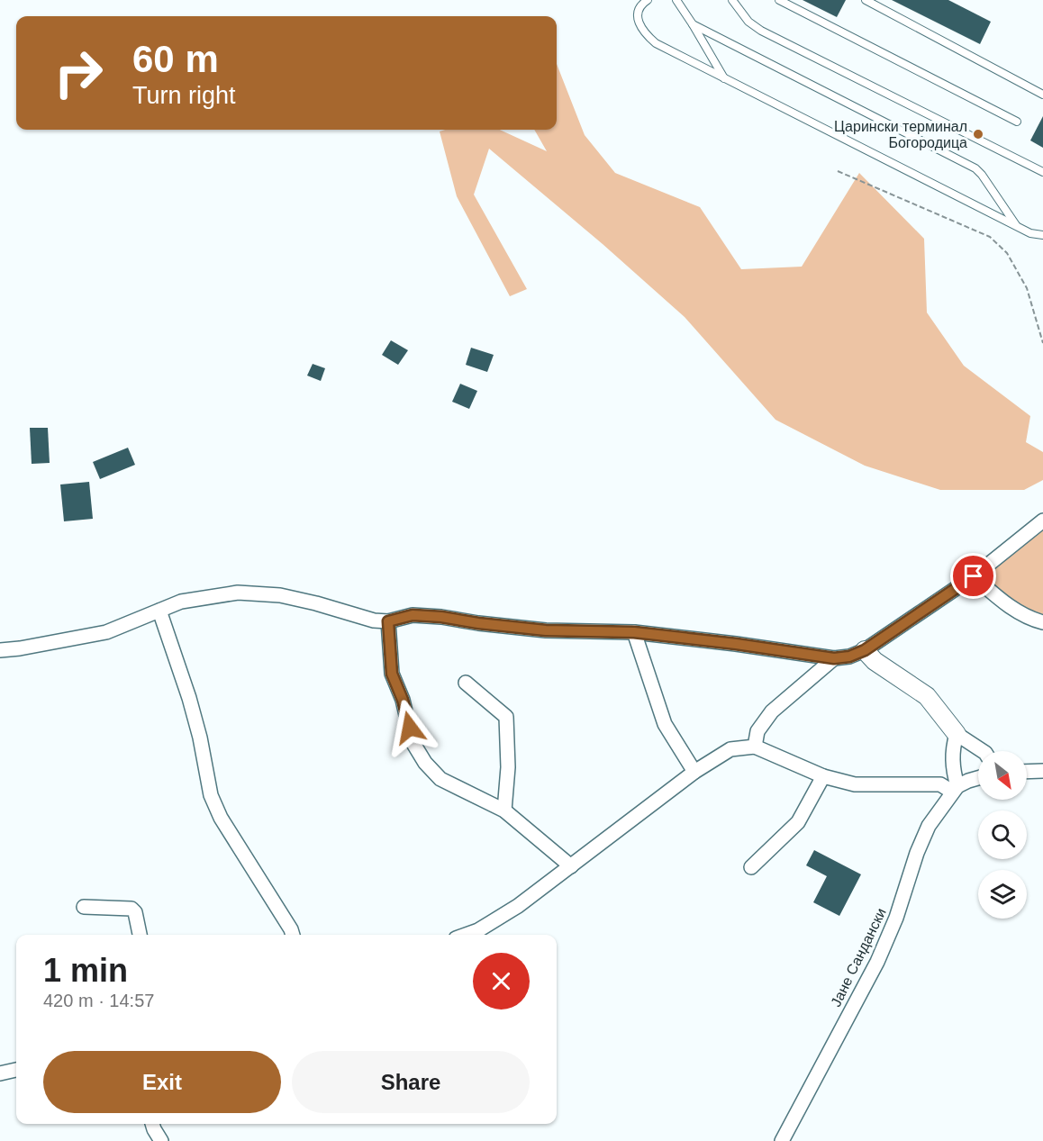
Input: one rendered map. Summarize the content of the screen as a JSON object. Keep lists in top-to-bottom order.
{
  "streets": {
    "street": ["Јане Сандански"]
  },
  "places": ["Царински терминал Богородица"],
  "north": "bottom right",
  "page": {
    "turn": ["60 m", "Turn right"],
    "heading": ["1 min", "420 m · 14:57"],
    "buttons": ["Exit", "Share"]
  }
}
